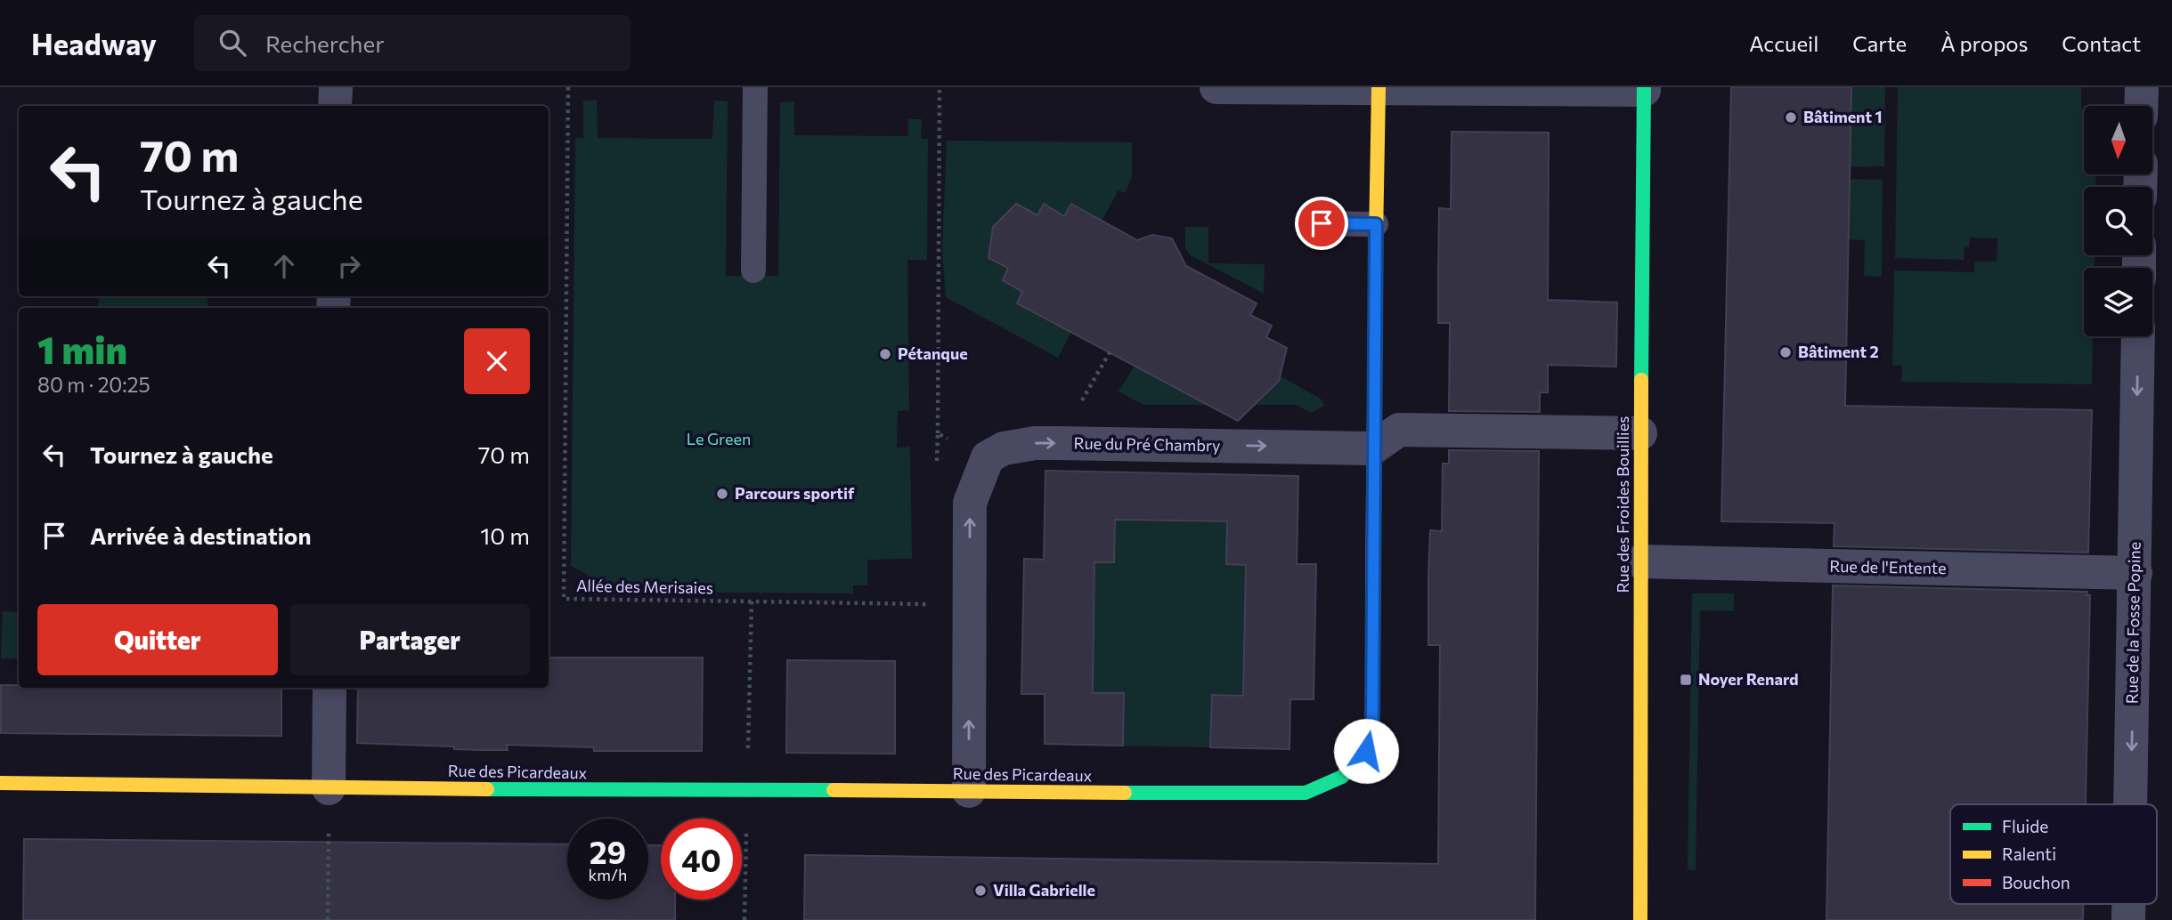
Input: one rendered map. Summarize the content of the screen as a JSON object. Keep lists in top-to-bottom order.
{
  "streets": {
    "street": [
      "Rue du Pré Chambry",
      "Rue des Froides Bouillies",
      "Rue de l'Entente",
      "Rue de la Fosse Popine",
      "Rue des Picardeaux"
    ],
    "path": ["Allée des Merisaies"]
  },
  "crossings": [
    ["Rue du Pré Chambry", "Rue des Picardeaux"],
    ["Rue des Froides Bouillies", "Rue de l'Entente"],
    ["Rue de l'Entente", "Rue de la Fosse Popine"]
  ],
  "one_way": ["Rue du Pré Chambry", "Rue de la Fosse Popine"],
  "parks": ["Le Green"],
  "places": {
    "other": [
      "Bâtiment 1",
      "Bâtiment 2",
      "Pétanque",
      "Parcours sportif",
      "Villa Gabrielle"
    ],
    "transit": ["Noyer Renard"]
  },
  "legend": ["Fluide", "Ralenti", "Bouchon"],
  "north": "bottom",
  "page": {
    "header": "Headway",
    "search": "Rechercher",
    "nav": [
      "Accueil",
      "Carte",
      "À propos",
      "Contact"
    ],
    "turn": ["70 m", "Tournez à gauche"],
    "heading": ["1 min", "80 m · 20:25"],
    "list": [
      {
        "name": "Tournez à gauche",
        "value": "70 m"
      },
      {
        "name": "Arrivée à destination",
        "value": "10 m"
      }
    ],
    "buttons": ["Quitter", "Partager"],
    "speed": "29 km/h",
    "limit": "40"
  }
}
